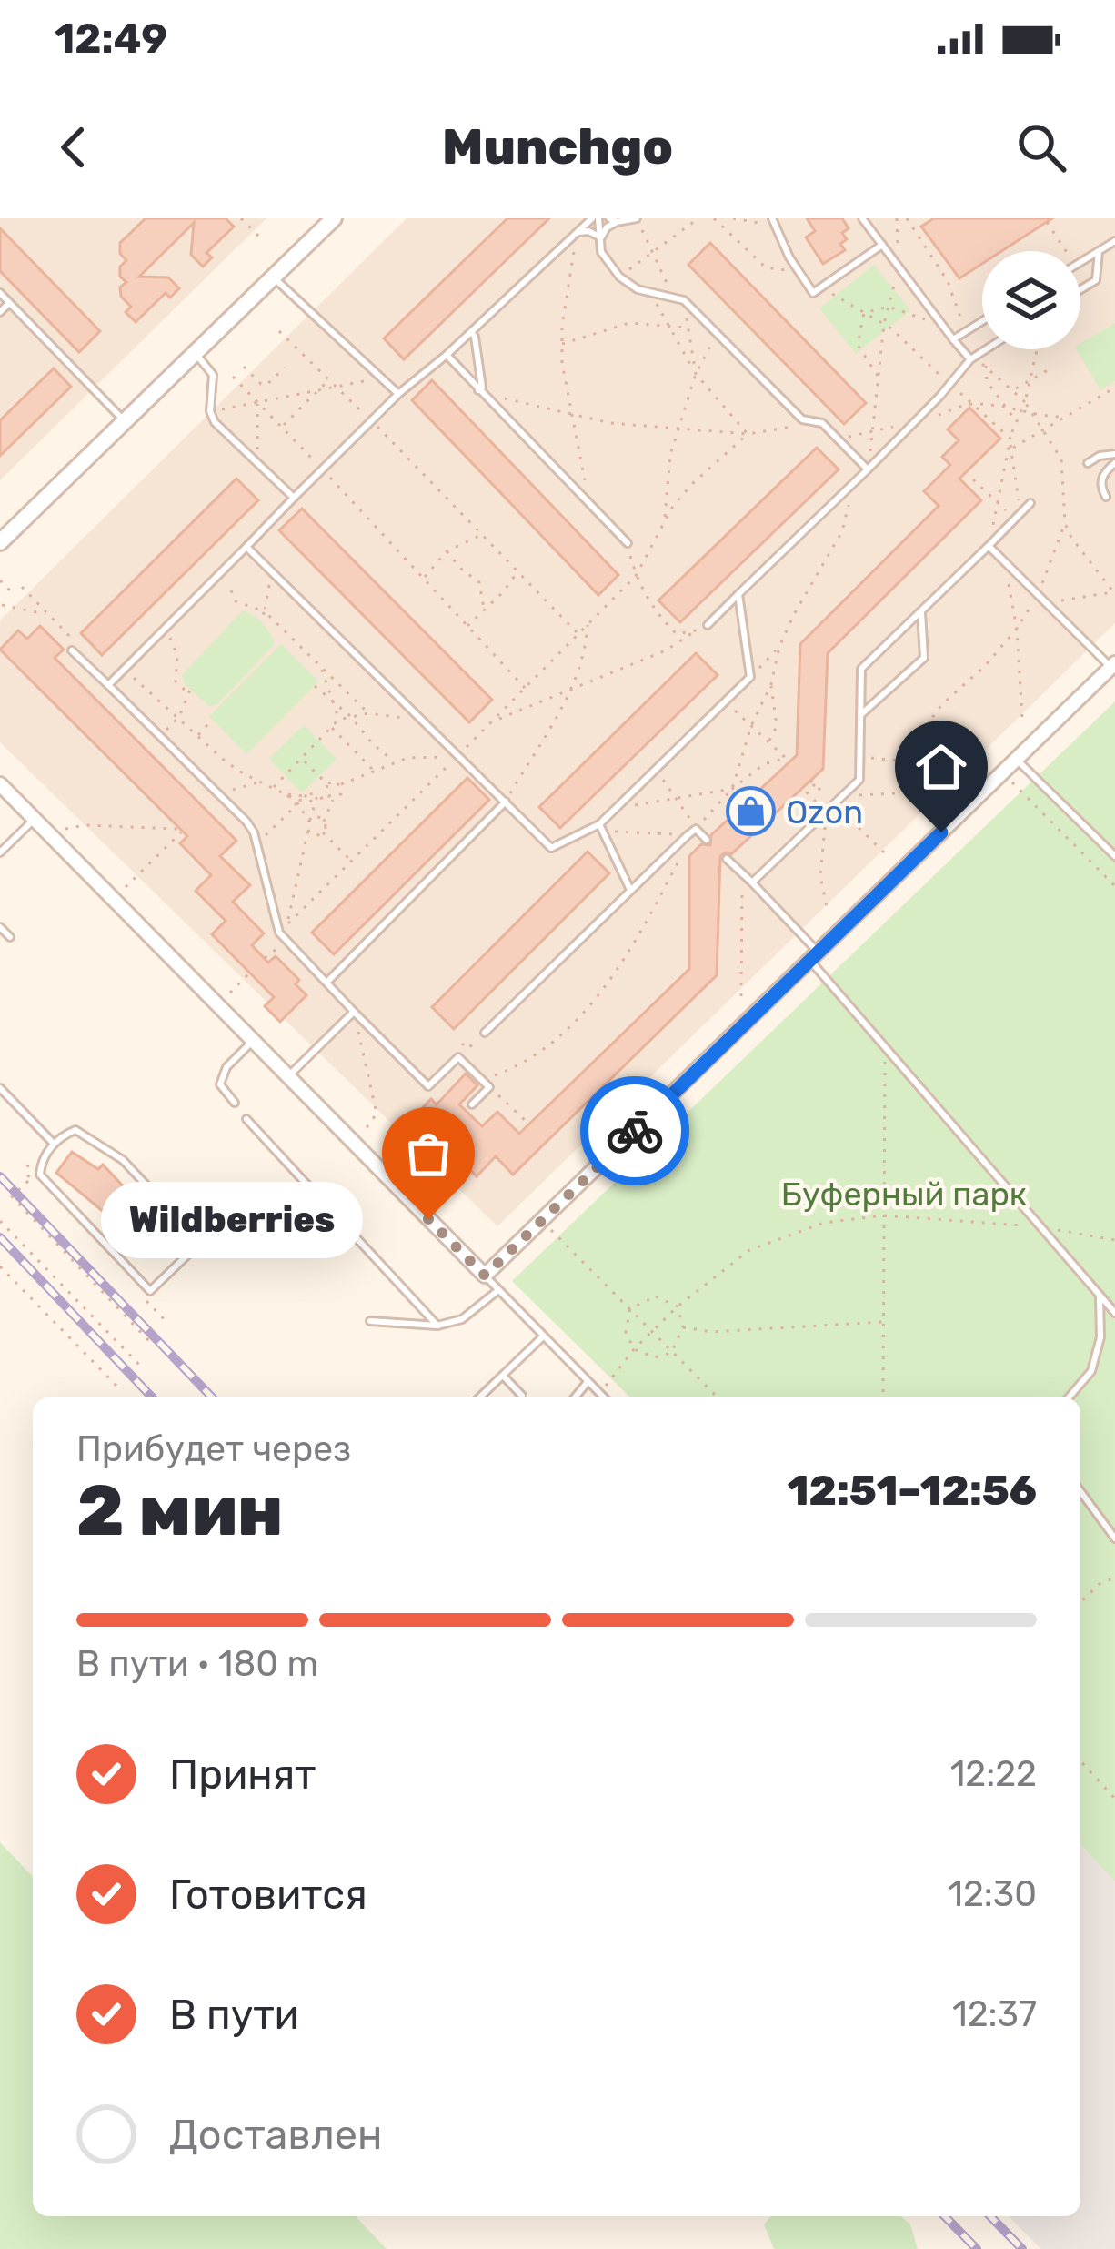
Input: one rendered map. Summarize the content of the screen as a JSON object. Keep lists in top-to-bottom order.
{
  "parks": ["Буферный парк"],
  "places": {
    "shop": ["Ozon"],
    "other": ["Wildberries"]
  },
  "page": {
    "status": "12:49",
    "header": "Munchgo",
    "bubble": "Wildberries",
    "heading": ["2 мин", "Прибудет через", "12:51–12:56"],
    "bar": "В пути · 180 m",
    "list": [
      ["Принят", "12:22"],
      ["Готовится", "12:30"],
      ["В пути", "12:37"],
      "Доставлен"
    ]
  }
}
